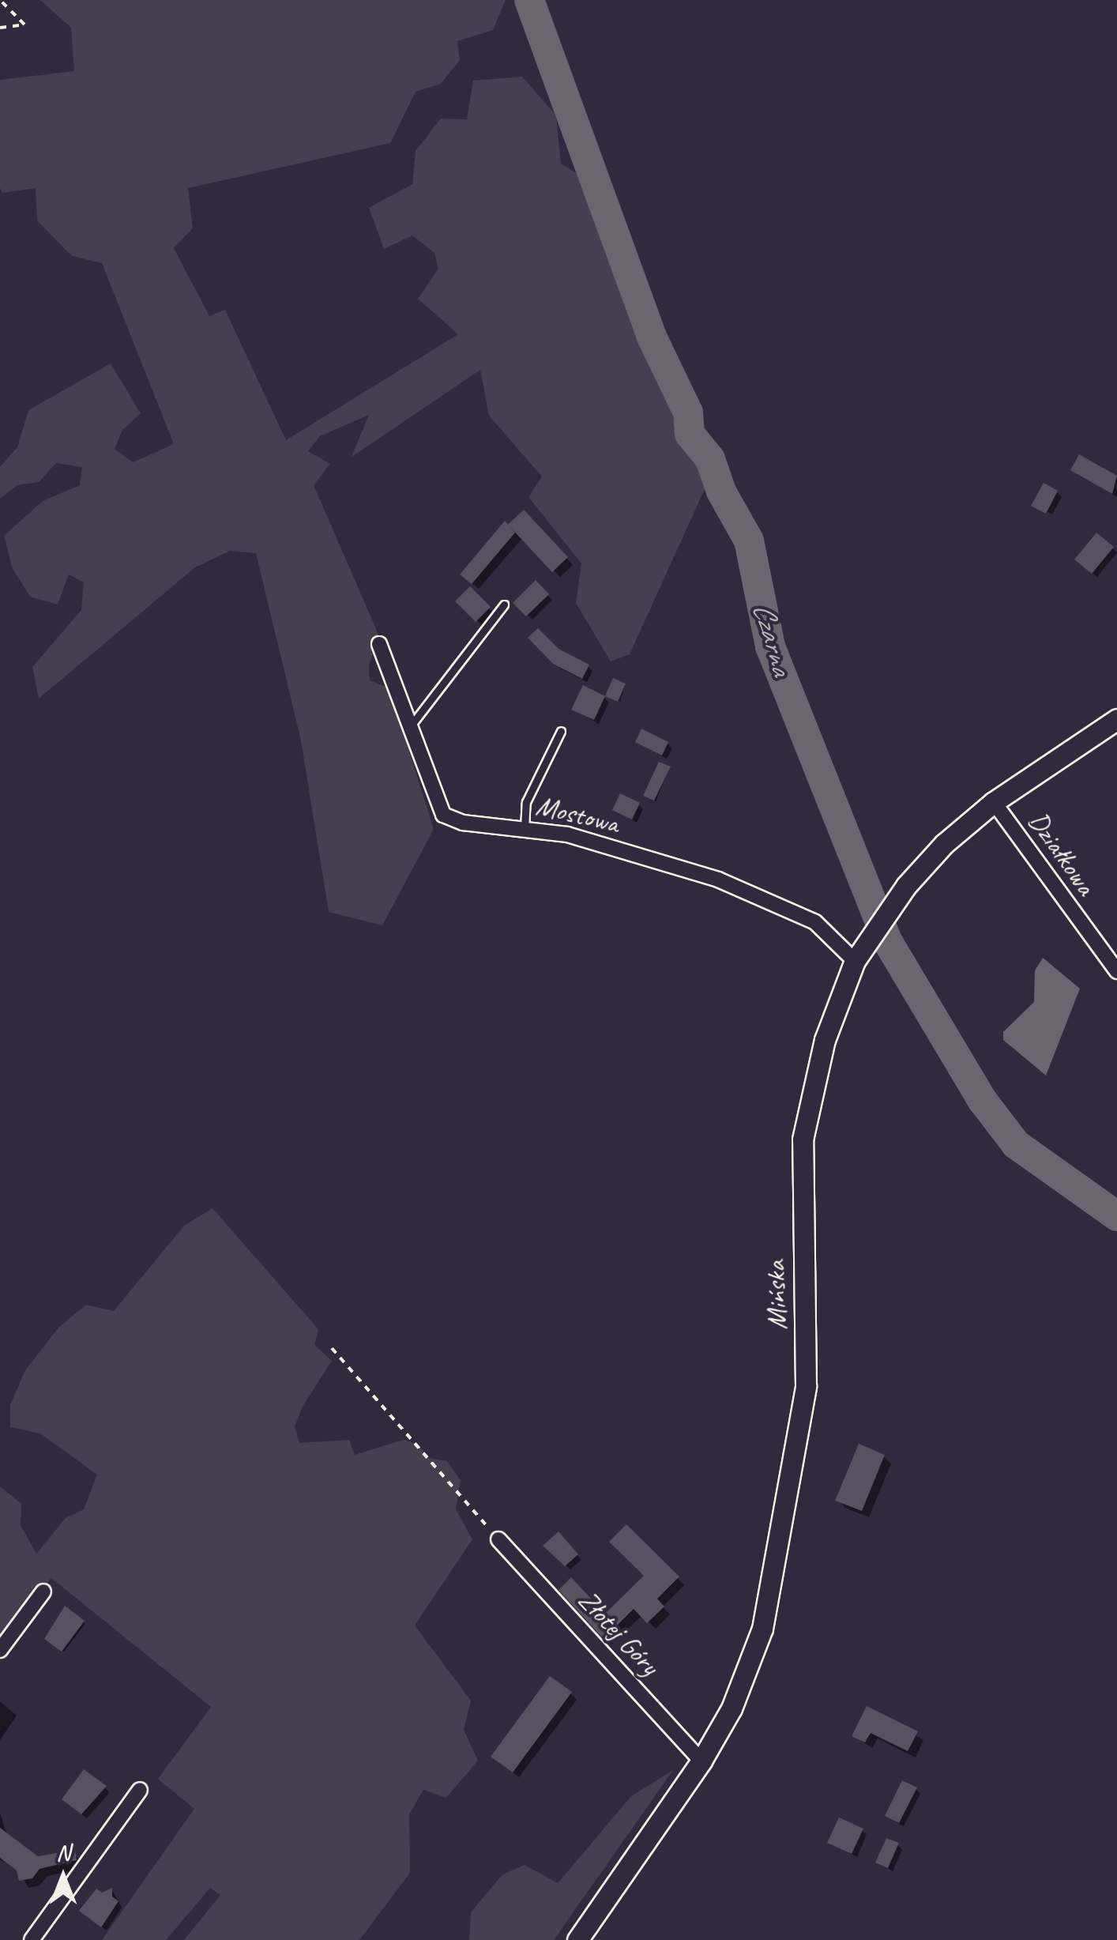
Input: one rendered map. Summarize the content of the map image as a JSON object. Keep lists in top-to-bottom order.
{
  "streets": {
    "street": [
      "Mostowa",
      "Działkowa",
      "Mińska",
      "Złotej Góry"
    ]
  },
  "crossings": [
    ["Mostowa", "Mińska"],
    ["Działkowa", "Mińska"],
    ["Mińska", "Złotej Góry"]
  ],
  "water": ["Czarna"],
  "north": "top"
}
